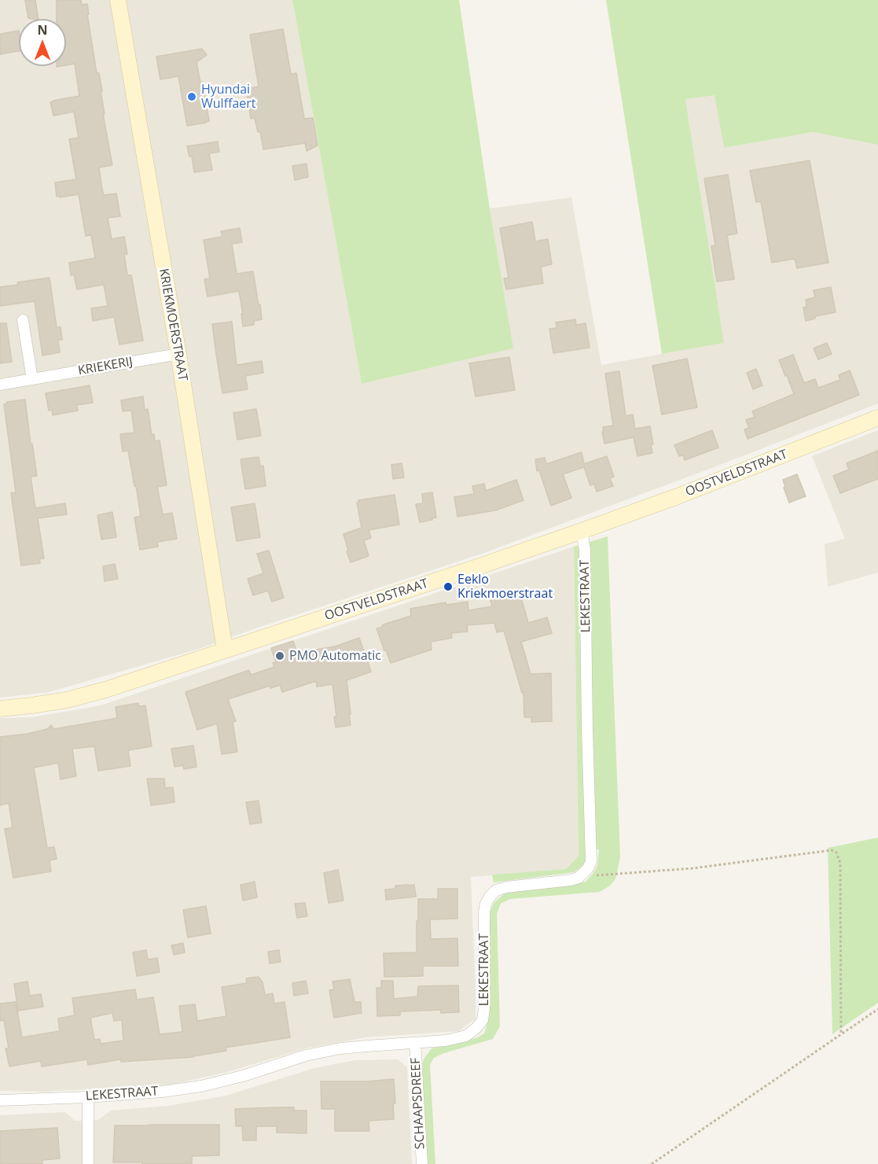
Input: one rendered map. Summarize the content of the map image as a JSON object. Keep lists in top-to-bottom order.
{
  "streets": {
    "street": [
      "KRIEKMOERSTRAAT",
      "KRIEKERIJ",
      "OOSTVELDSTRAAT",
      "LEKESTRAAT",
      "SCHAAPSDREEF"
    ]
  },
  "crossings": [
    ["KRIEKMOERSTRAAT", "KRIEKERIJ"],
    ["KRIEKMOERSTRAAT", "OOSTVELDSTRAAT"],
    ["OOSTVELDSTRAAT", "LEKESTRAAT"],
    ["LEKESTRAAT", "SCHAAPSDREEF"]
  ],
  "places": ["Hyundai Wulffaert", "Eeklo Kriekmoerstraat", "PMO Automatic"],
  "north": "top"
}
